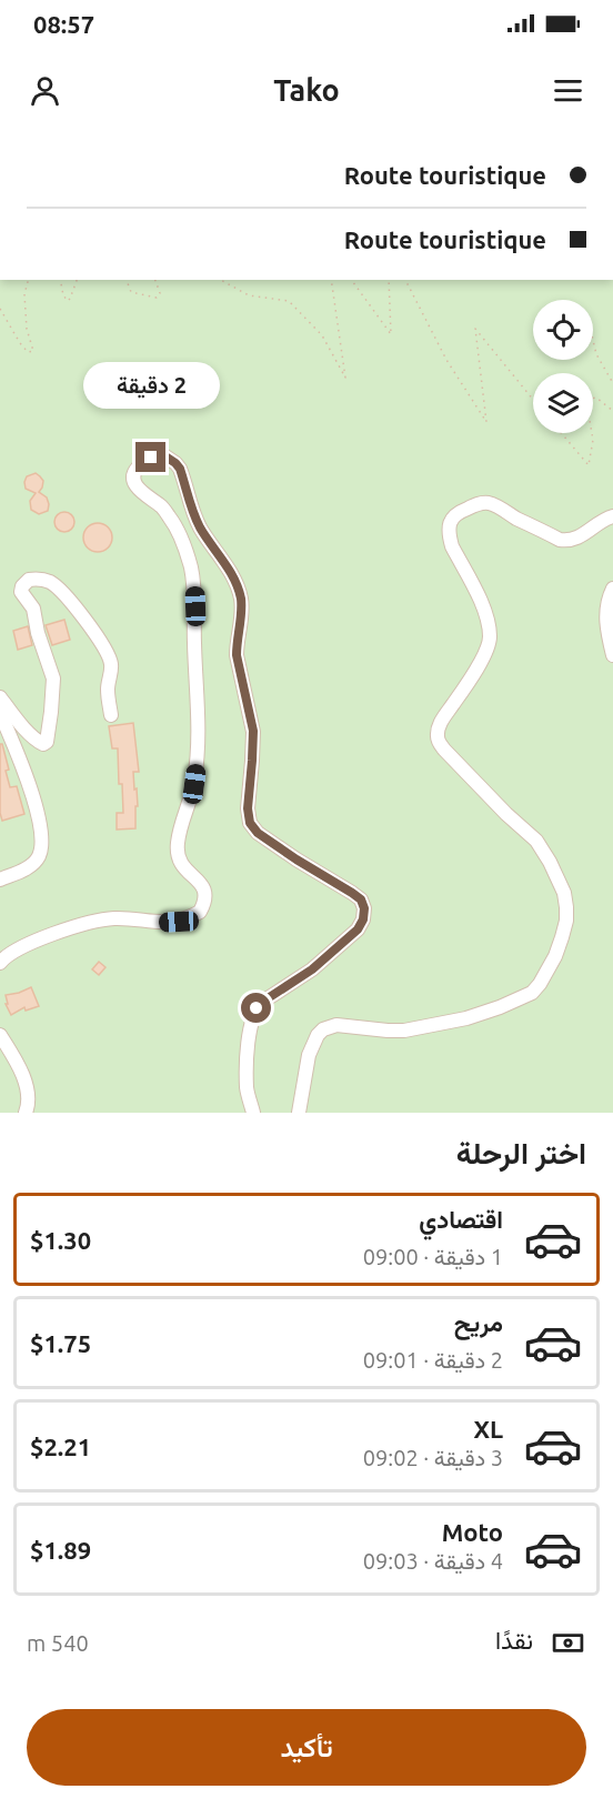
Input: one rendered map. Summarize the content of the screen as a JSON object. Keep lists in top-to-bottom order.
{
  "page": {
    "status": "08:57",
    "header": "Tako",
    "banner": ["Route touristique", "Route touristique"],
    "bubble": "2 دقيقة",
    "heading": "اختر الرحلة",
    "list": [
      {
        "name": "اقتصادي",
        "note": "1 دقيقة · 09:00",
        "value": "$1.30"
      },
      {
        "name": "مريح",
        "note": "2 دقيقة · 09:01",
        "value": "$1.75"
      },
      {
        "name": "XL",
        "note": "3 دقيقة · 09:02",
        "value": "$2.21"
      },
      {
        "name": "Moto",
        "note": "4 دقيقة · 09:03",
        "value": "$1.89"
      }
    ],
    "pay": ["نقدًا", "540 m"],
    "buttons": "تأكيد"
  }
}
